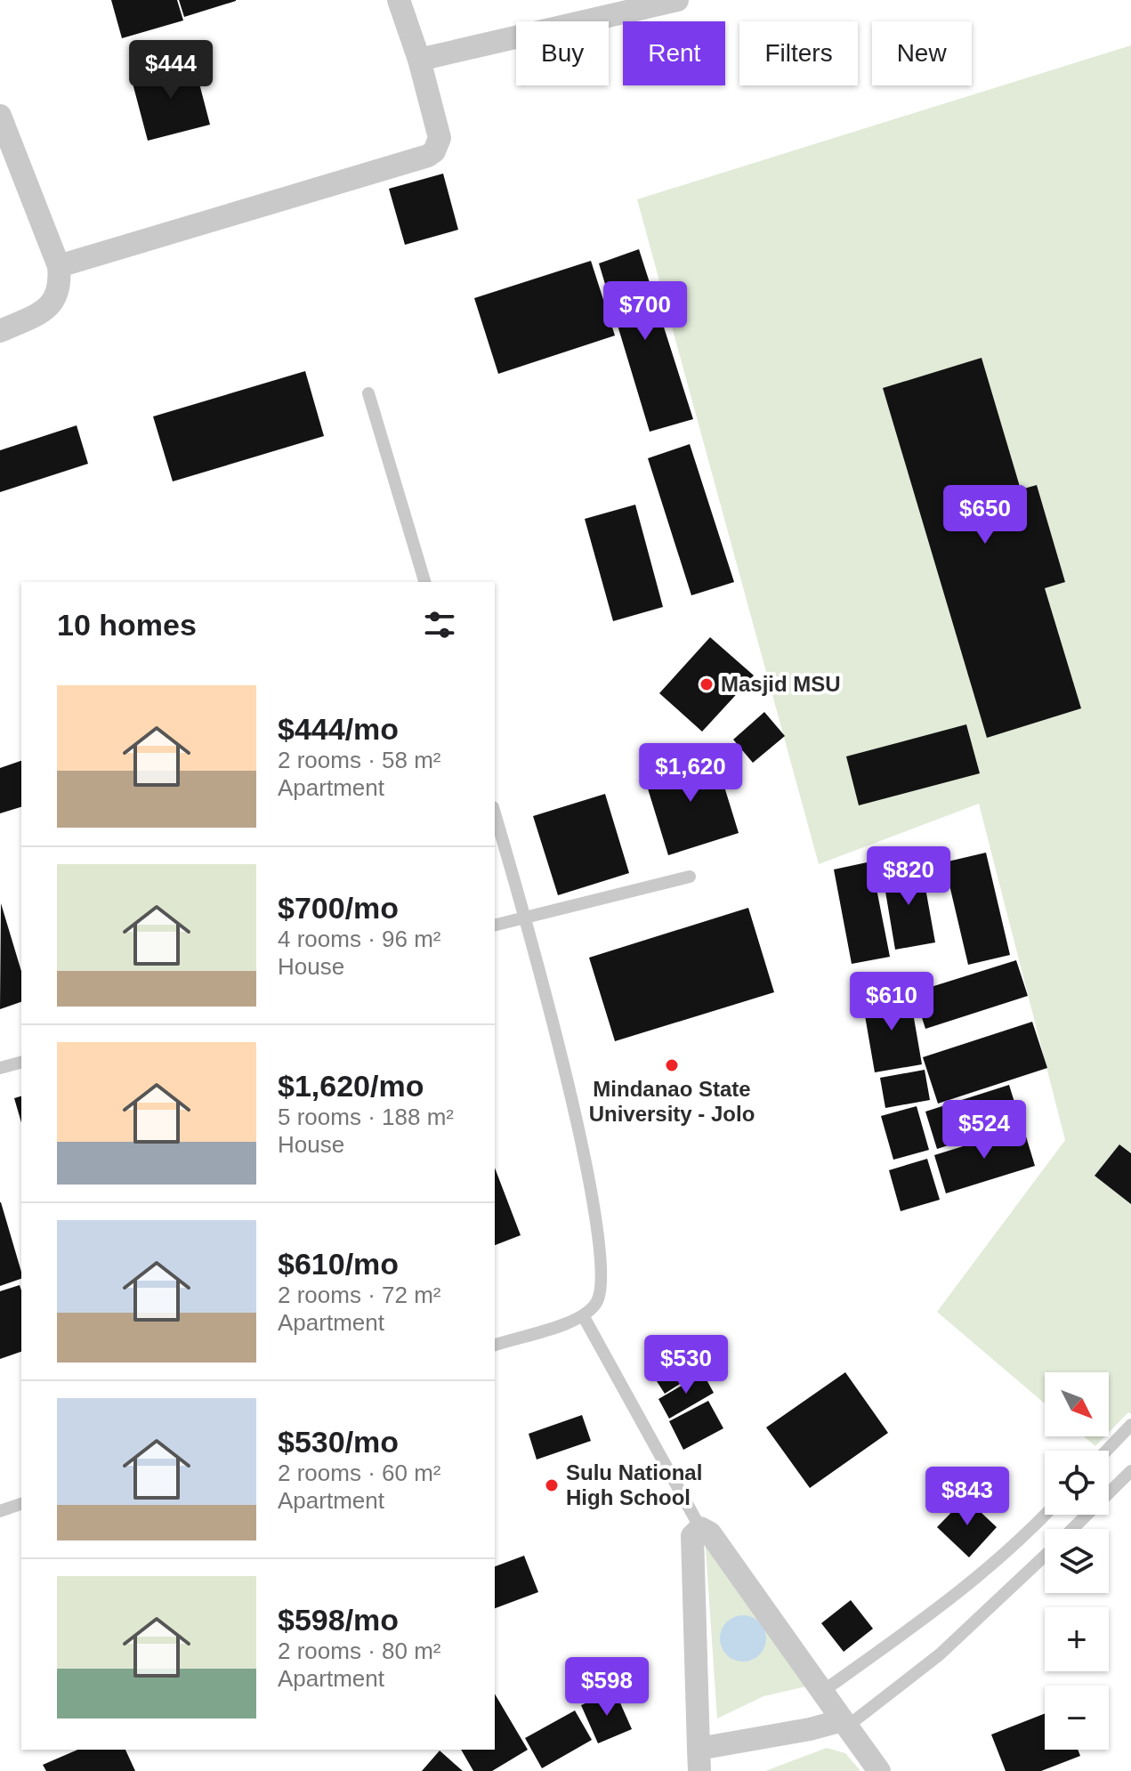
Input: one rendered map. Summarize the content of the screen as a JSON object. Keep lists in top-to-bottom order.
{
  "places": ["Masjid MSU", "Mindanao State University - Jolo", "Sulu National High School"],
  "north": "bottom right",
  "page": {
    "chip": [
      "Buy",
      "Rent",
      "Filters",
      "New"
    ],
    "price": [
      "$444",
      "$700",
      "$650",
      "$1,620",
      "$820",
      "$610",
      "$524",
      "$530",
      "$843",
      "$598"
    ],
    "heading": "10 homes",
    "list": [
      {
        "name": "$444/mo",
        "note": "2 rooms · 58 m² · Apartment"
      },
      {
        "name": "$700/mo",
        "note": "4 rooms · 96 m² · House"
      },
      {
        "name": "$1,620/mo",
        "note": "5 rooms · 188 m² · House"
      },
      {
        "name": "$610/mo",
        "note": "2 rooms · 72 m² · Apartment"
      },
      {
        "name": "$530/mo",
        "note": "2 rooms · 60 m² · Apartment"
      },
      {
        "name": "$598/mo",
        "note": "2 rooms · 80 m² · Apartment"
      }
    ],
    "map_buttons": ["+", "−"]
  }
}
